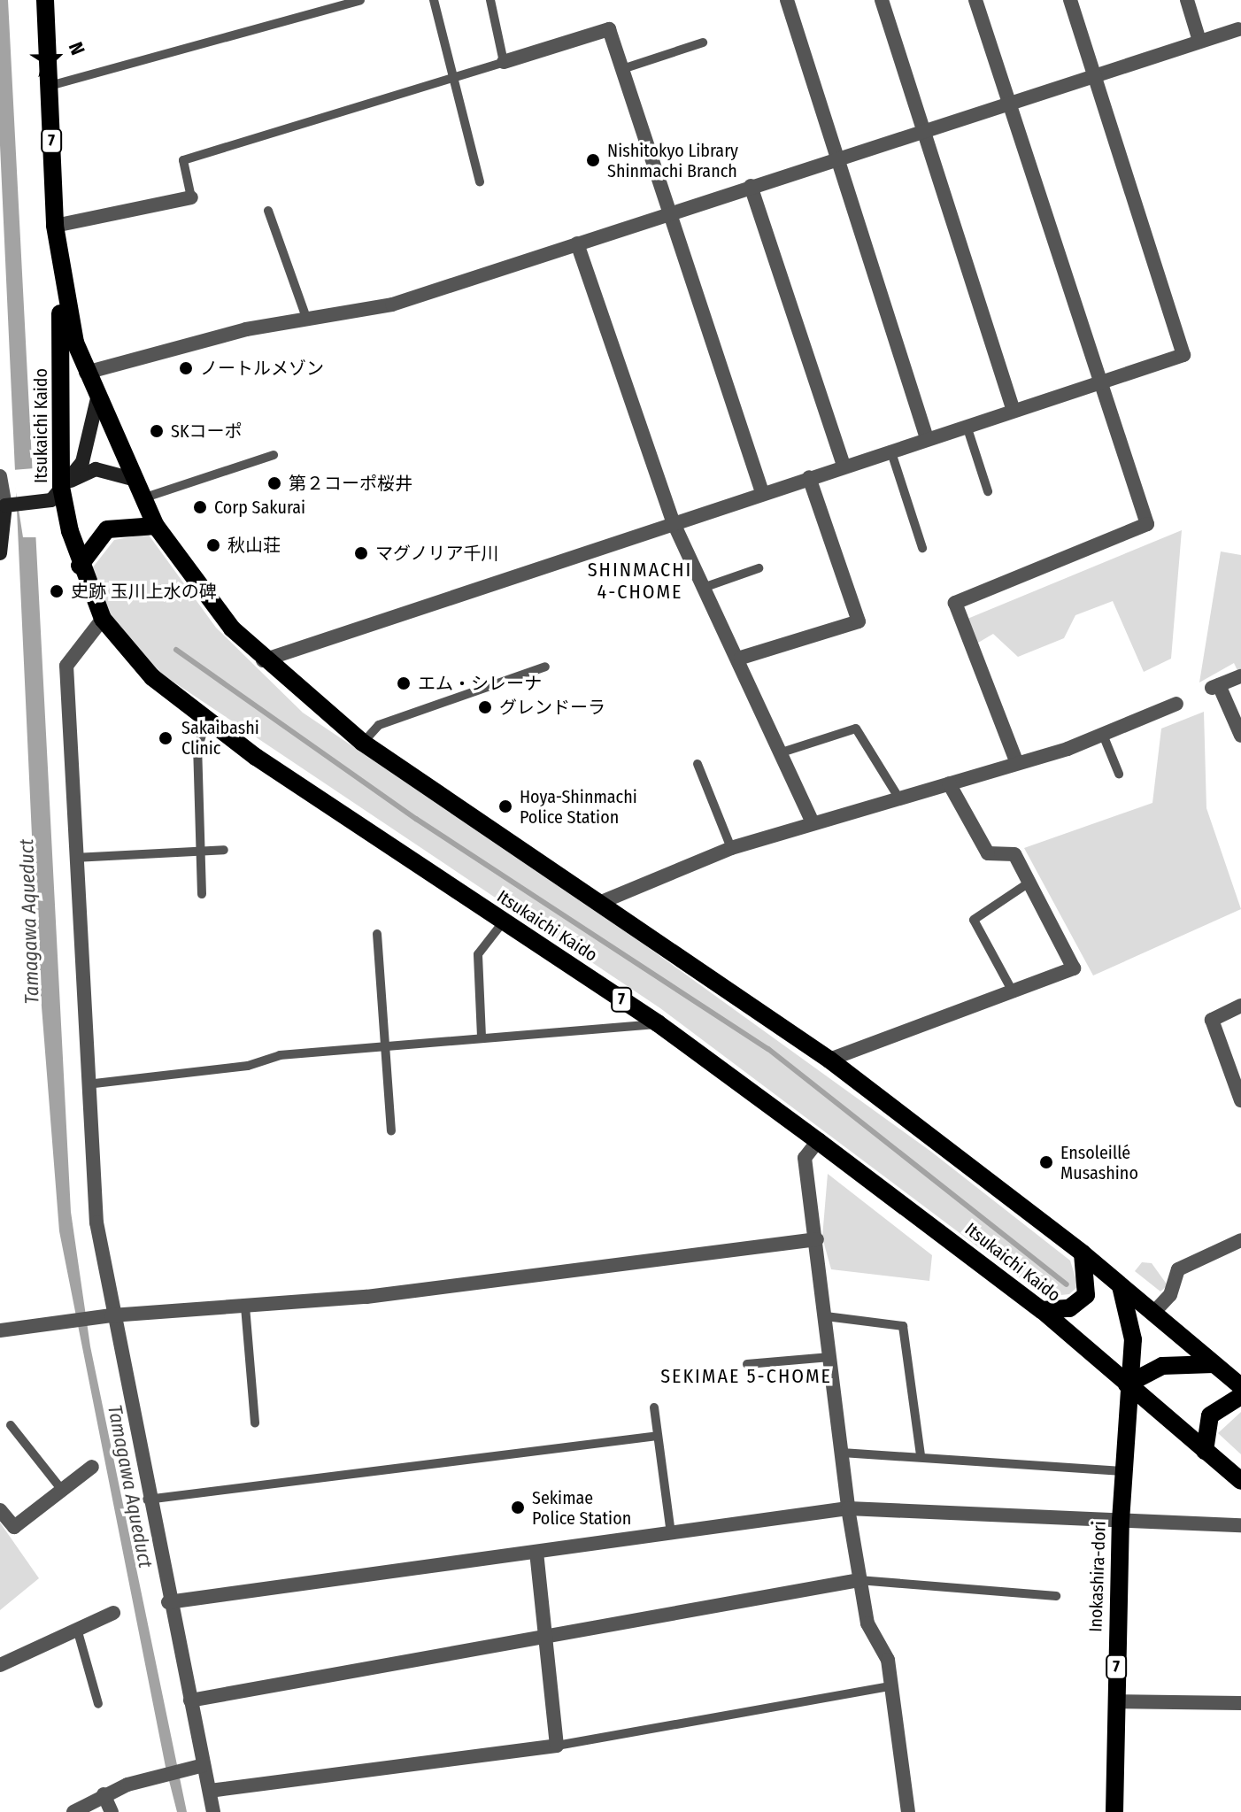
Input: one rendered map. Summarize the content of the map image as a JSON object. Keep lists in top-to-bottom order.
{
  "streets": {
    "main road": ["7", "Itsukaichi Kaido", "Inokashira-dori"]
  },
  "crossings": [
    ["7", "Itsukaichi Kaido"],
    ["7", "Inokashira-dori"],
    ["Itsukaichi Kaido", "Inokashira-dori"]
  ],
  "districts": ["SHINMACHI 4-CHOME", "SEKIMAE 5-CHOME"],
  "water": ["Tamagawa Aqueduct"],
  "places": [
    "Nishitokyo Library Shinmachi Branch",
    "ノートルメゾン",
    "SKコーポ",
    "第２コーポ桜井",
    "Corp Sakurai",
    "秋山荘",
    "マグノリア千川",
    "史跡 玉川上水の碑",
    "エム・シレーナ",
    "グレンドーラ",
    "Sakaibashi Clinic",
    "Hoya-Shinmachi Police Station",
    "Ensoleillé Musashino",
    "Sekimae Police Station"
  ],
  "north": "right"
}
